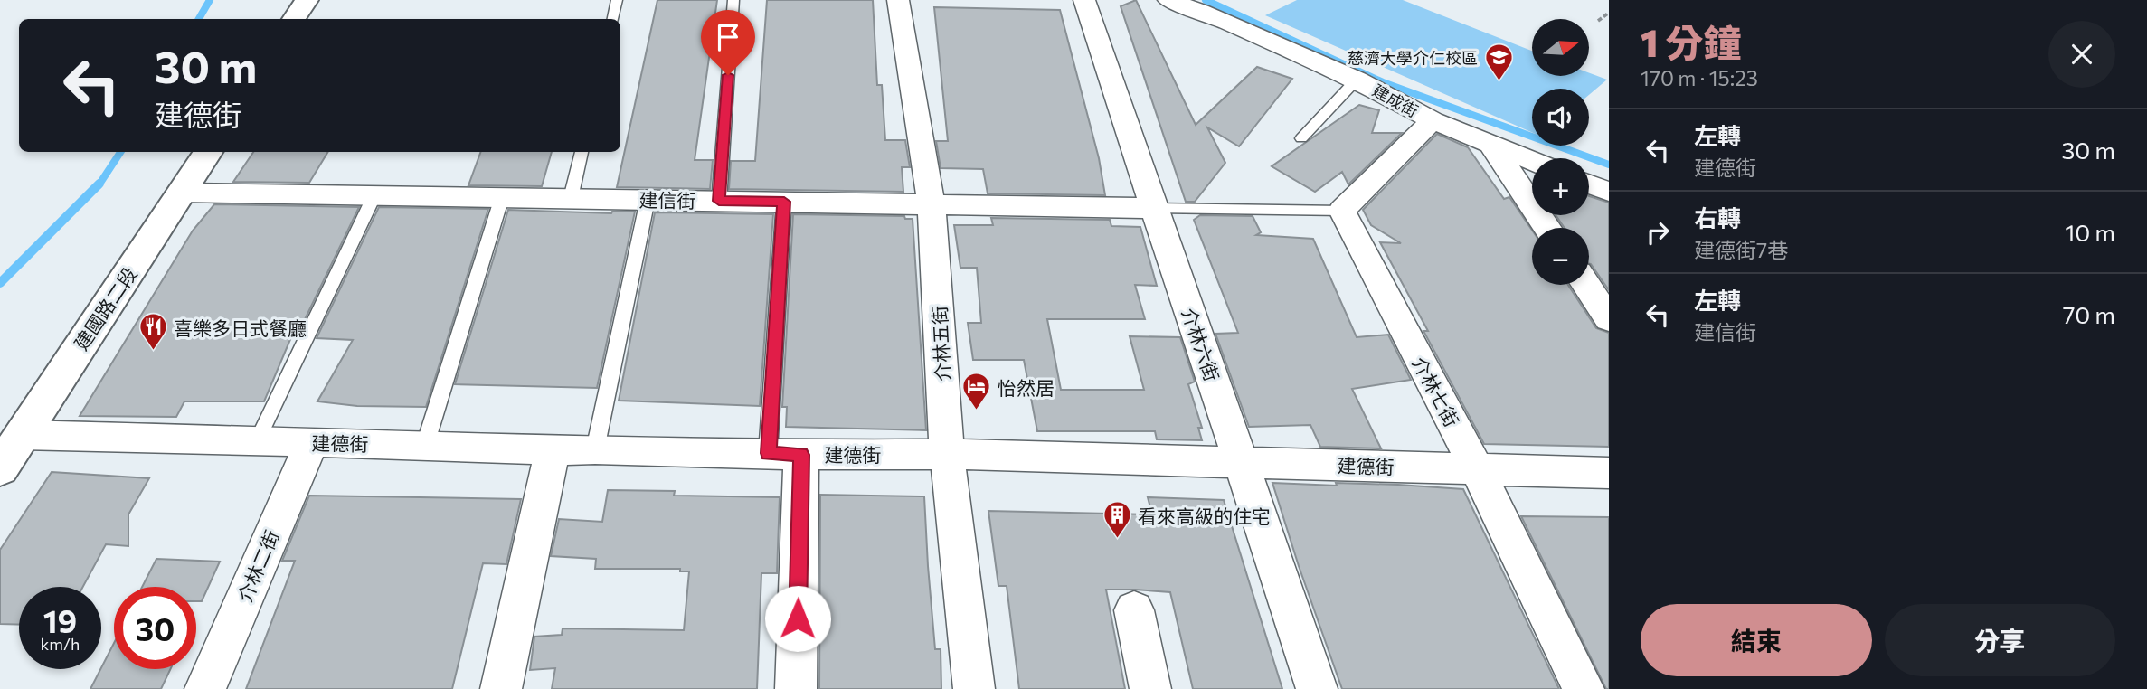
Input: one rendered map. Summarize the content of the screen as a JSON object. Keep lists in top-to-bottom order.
{
  "streets": {
    "street": [
      "建成街",
      "建信街",
      "建國路二段",
      "介林五街",
      "介林六街",
      "介林七街",
      "建德街",
      "介林二街"
    ]
  },
  "crossings": [
    ["建信街", "建國路二段"],
    ["建信街", "介林五街"],
    ["建信街", "介林六街"],
    ["建國路二段", "建德街"],
    ["介林五街", "建德街"],
    ["介林六街", "建德街"],
    ["介林七街", "建德街"],
    ["建德街", "介林二街"]
  ],
  "places": {
    "school or university": ["慈濟大學介仁校區"],
    "restaurant": ["喜樂多日式餐廳"],
    "hotel": ["怡然居"],
    "building": ["看來高級的住宅"]
  },
  "north": "right",
  "page": {
    "heading": ["1 分鐘", "170 m · 15:23"],
    "map_buttons": ["+", "−"],
    "turn": ["30 m", "建德街"],
    "list": [
      {
        "name": "左轉",
        "note": "建德街",
        "value": "30 m"
      },
      {
        "name": "右轉",
        "note": "建德街7巷",
        "value": "10 m"
      },
      {
        "name": "左轉",
        "note": "建信街",
        "value": "70 m"
      }
    ],
    "speed": "19 km/h",
    "limit": "30",
    "buttons": ["結束", "分享"]
  }
}
